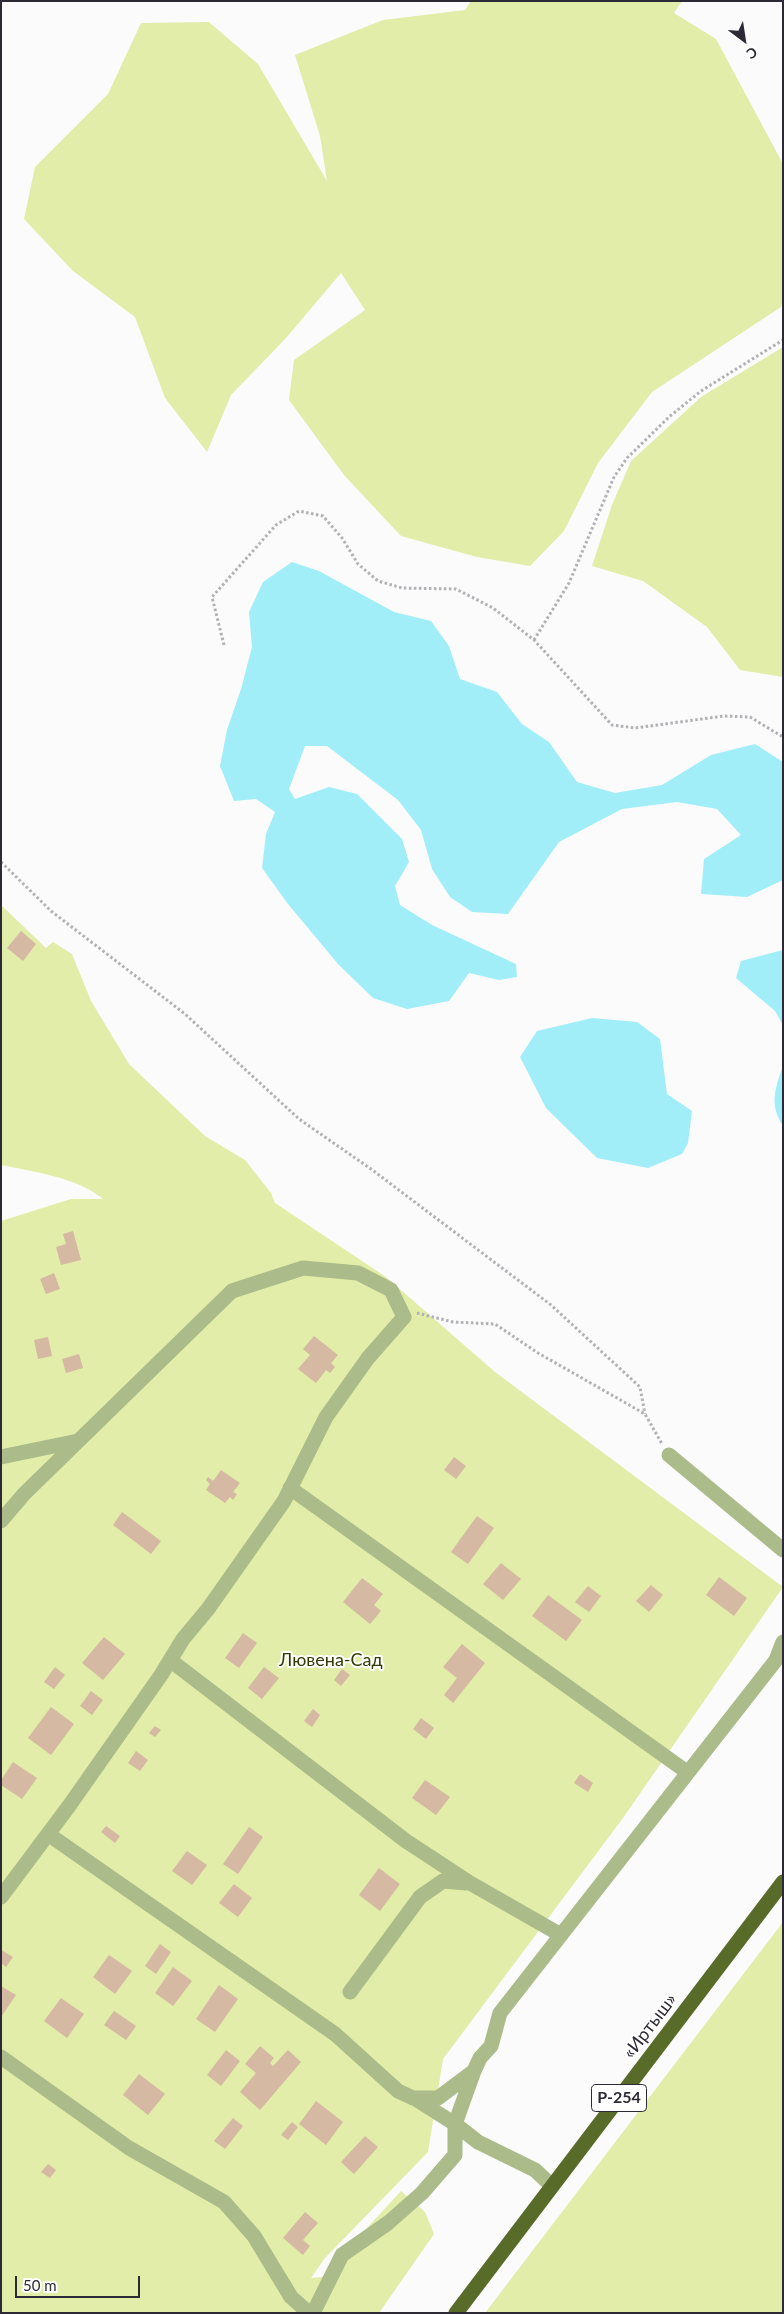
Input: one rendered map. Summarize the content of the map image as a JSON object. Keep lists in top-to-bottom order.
{
  "streets": {
    "highway": ["«Иртыш»", "Р-254"]
  },
  "parks": ["Лювена-Сад"],
  "scale_bar": "50 m",
  "north": "bottom right"
}
